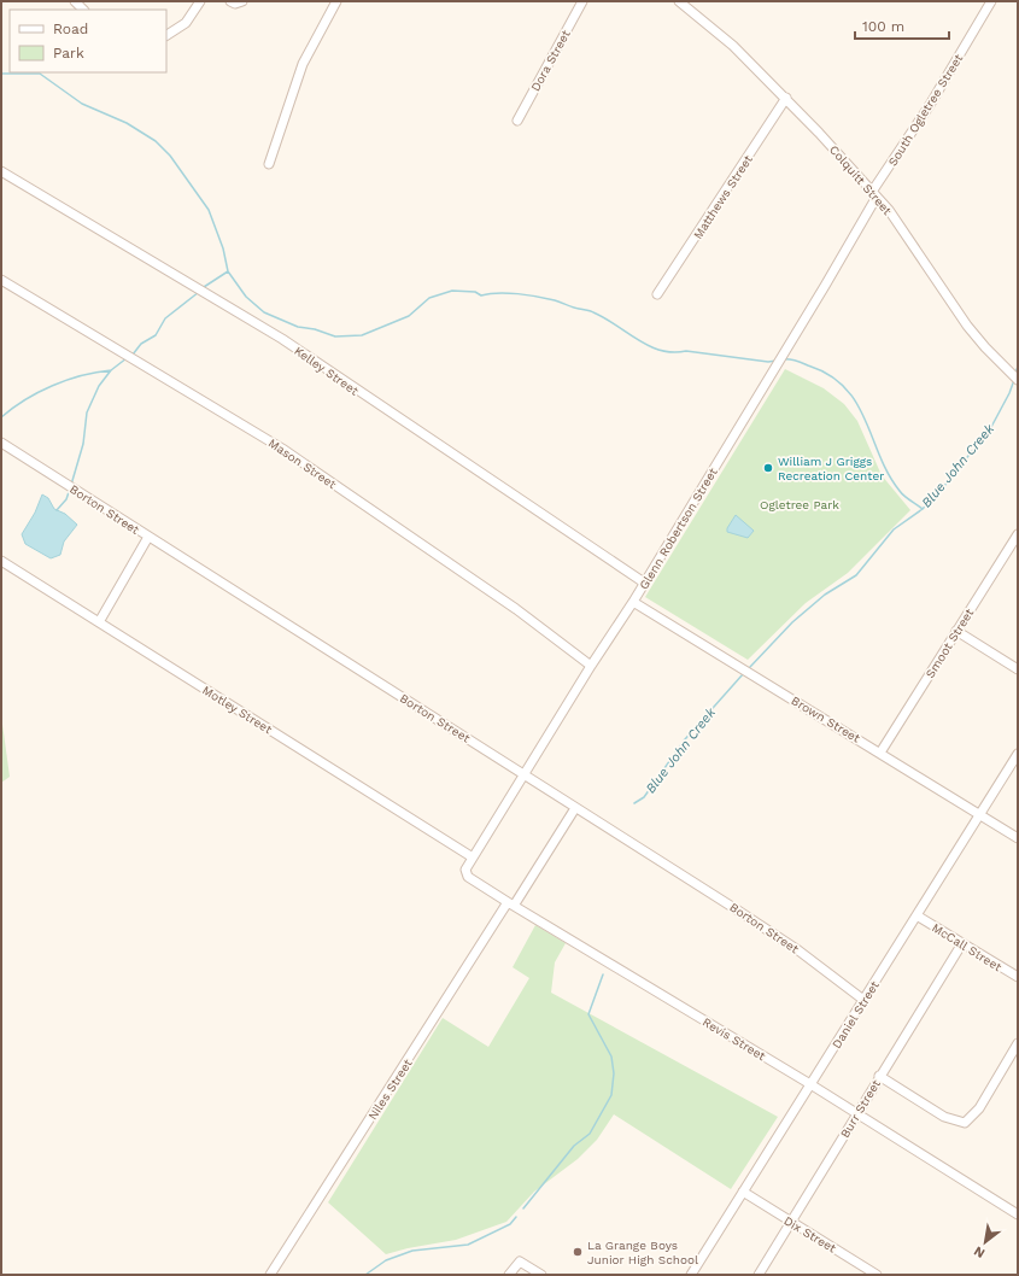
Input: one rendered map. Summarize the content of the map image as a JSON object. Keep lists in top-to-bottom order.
{
  "streets": {
    "street": [
      "Dora Street",
      "South Ogletree Street",
      "Colquitt Street",
      "Matthews Street",
      "Kelley Street",
      "Mason Street",
      "Borton Street",
      "Glenn Robertson Street",
      "Smoot Street",
      "Motley Street",
      "Brown Street",
      "McCall Street",
      "Daniel Street",
      "Revis Street",
      "Niles Street",
      "Burr Street",
      "Dix Street"
    ]
  },
  "crossings": [
    ["South Ogletree Street", "Colquitt Street"],
    ["South Ogletree Street", "Glenn Robertson Street"],
    ["Colquitt Street", "Matthews Street"],
    ["Colquitt Street", "Glenn Robertson Street"],
    ["Kelley Street", "Glenn Robertson Street"],
    ["Mason Street", "Glenn Robertson Street"],
    ["Borton Street", "Glenn Robertson Street"],
    ["Borton Street", "Daniel Street"],
    ["Borton Street", "Niles Street"],
    ["Glenn Robertson Street", "Motley Street"],
    ["Glenn Robertson Street", "Brown Street"],
    ["Glenn Robertson Street", "Revis Street"],
    ["Smoot Street", "Brown Street"],
    ["Motley Street", "Revis Street"],
    ["Brown Street", "Daniel Street"],
    ["McCall Street", "Daniel Street"],
    ["McCall Street", "Burr Street"],
    ["Daniel Street", "Revis Street"],
    ["Daniel Street", "Dix Street"],
    ["Revis Street", "Niles Street"],
    ["Revis Street", "Burr Street"],
    ["Burr Street", "Dix Street"]
  ],
  "water": ["Blue John Creek"],
  "parks": ["Ogletree Park"],
  "places": ["William J Griggs Recreation Center", "La Grange Boys Junior High School"],
  "legend": ["Road", "Park"],
  "scale_bar": "100 m",
  "north": "bottom left"
}
